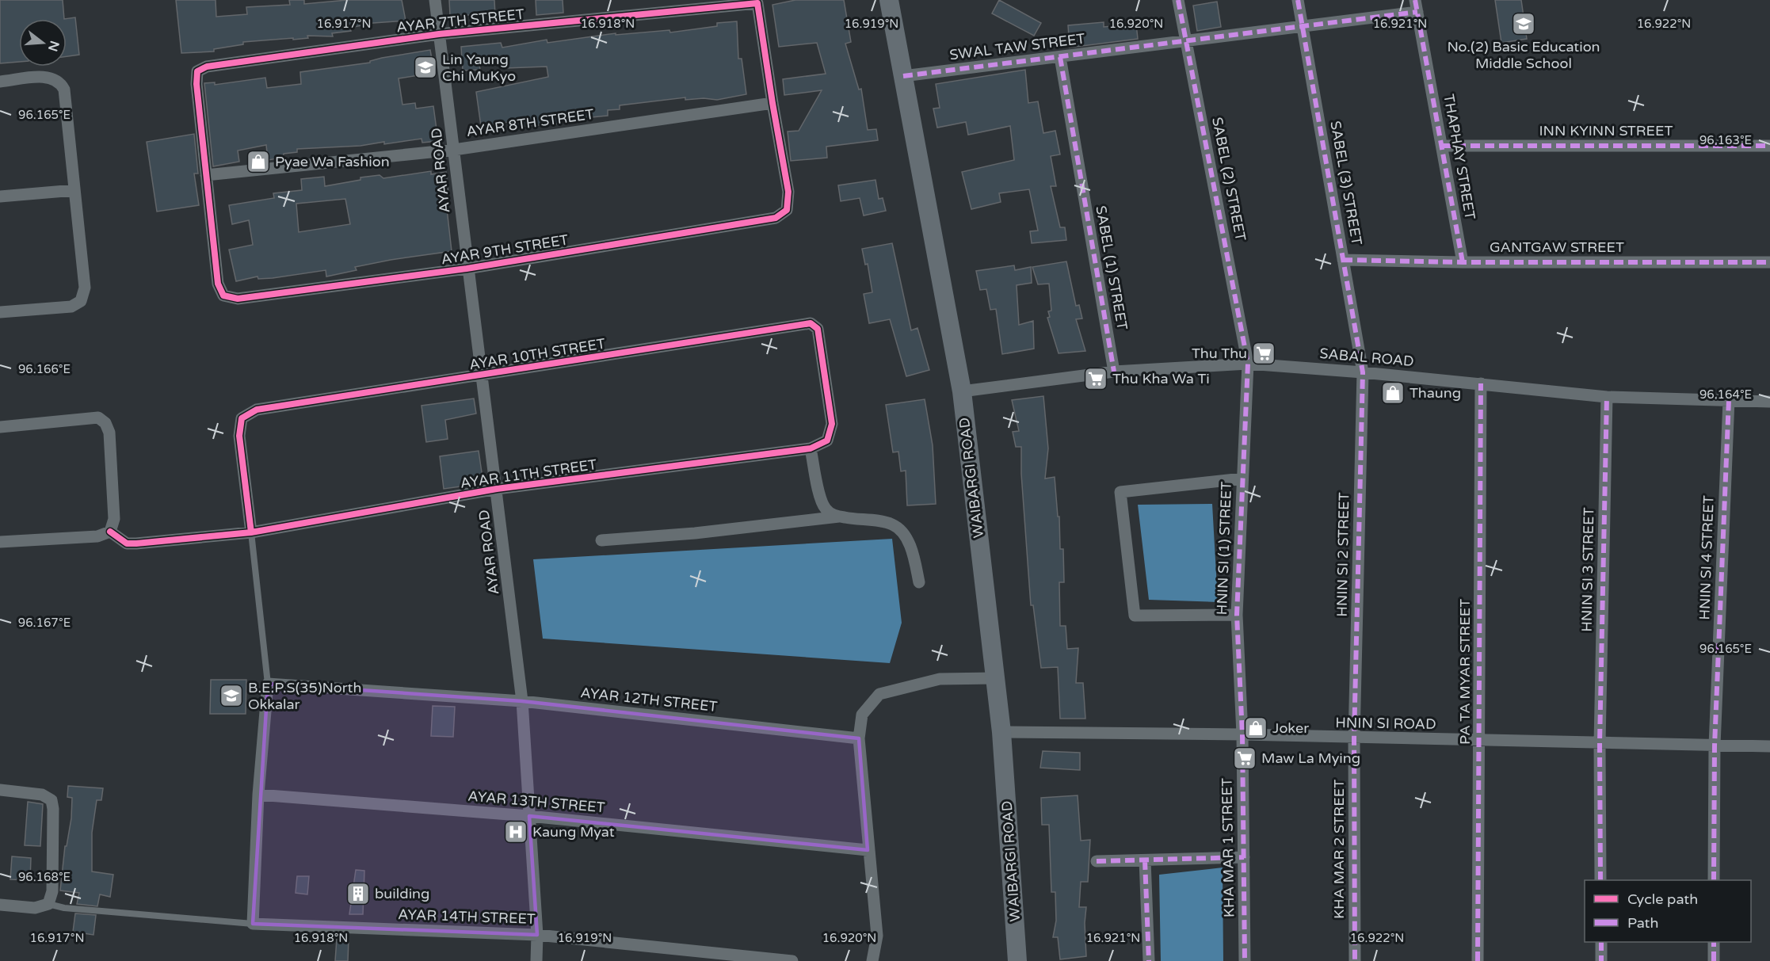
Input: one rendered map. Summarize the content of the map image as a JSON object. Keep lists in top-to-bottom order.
{
  "streets": {
    "main road": ["WAIBARGI ROAD"],
    "street": [
      "AYAR 7TH STREET",
      "SWAL TAW STREET",
      "AYAR 8TH STREET",
      "INN KYINN STREET",
      "THAPHAY STREET",
      "AYAR ROAD",
      "SABEL (2) STREET",
      "SABEL (3) STREET",
      "GANTGAW STREET",
      "AYAR 9TH STREET",
      "SABEL (1) STREET",
      "AYAR 10TH STREET",
      "SABAL ROAD",
      "AYAR 11TH STREET",
      "HNIN SI (1) STREET",
      "HNIN SI 2 STREET",
      "HNIN SI 4 STREET",
      "HNIN SI 3 STREET",
      "PA TA MYAR STREET",
      "AYAR 12TH STREET",
      "HNIN SI ROAD",
      "AYAR 13TH STREET",
      "KHA MAR 1 STREET",
      "KHA MAR 2 STREET",
      "AYAR 14TH STREET"
    ]
  },
  "crossings": [
    ["AYAR 7TH STREET", "AYAR 8TH STREET"],
    ["AYAR 7TH STREET", "AYAR ROAD"],
    ["AYAR 7TH STREET", "AYAR 9TH STREET"],
    ["SWAL TAW STREET", "THAPHAY STREET"],
    ["SWAL TAW STREET", "SABEL (2) STREET"],
    ["SWAL TAW STREET", "SABEL (3) STREET"],
    ["SWAL TAW STREET", "SABEL (1) STREET"],
    ["SWAL TAW STREET", "WAIBARGI ROAD"],
    ["AYAR 8TH STREET", "AYAR ROAD"],
    ["AYAR 8TH STREET", "AYAR 9TH STREET"],
    ["INN KYINN STREET", "THAPHAY STREET"],
    ["THAPHAY STREET", "GANTGAW STREET"],
    ["AYAR ROAD", "AYAR 9TH STREET"],
    ["AYAR ROAD", "AYAR 10TH STREET"],
    ["AYAR ROAD", "AYAR 11TH STREET"],
    ["AYAR ROAD", "AYAR 12TH STREET"],
    ["AYAR ROAD", "AYAR 13TH STREET"],
    ["AYAR ROAD", "AYAR 14TH STREET"],
    ["SABEL (2) STREET", "SABAL ROAD"],
    ["SABEL (2) STREET", "HNIN SI (1) STREET"],
    ["SABEL (3) STREET", "GANTGAW STREET"],
    ["SABEL (3) STREET", "SABAL ROAD"],
    ["SABEL (3) STREET", "HNIN SI 2 STREET"],
    ["SABEL (1) STREET", "SABAL ROAD"],
    ["AYAR 10TH STREET", "AYAR 11TH STREET"],
    ["SABAL ROAD", "WAIBARGI ROAD"],
    ["SABAL ROAD", "HNIN SI (1) STREET"],
    ["SABAL ROAD", "HNIN SI 2 STREET"],
    ["SABAL ROAD", "HNIN SI 4 STREET"],
    ["SABAL ROAD", "HNIN SI 3 STREET"],
    ["SABAL ROAD", "PA TA MYAR STREET"],
    ["WAIBARGI ROAD", "HNIN SI ROAD"],
    ["HNIN SI (1) STREET", "HNIN SI ROAD"],
    ["HNIN SI (1) STREET", "KHA MAR 1 STREET"],
    ["HNIN SI 2 STREET", "HNIN SI ROAD"],
    ["HNIN SI 2 STREET", "KHA MAR 2 STREET"],
    ["HNIN SI 4 STREET", "HNIN SI ROAD"],
    ["HNIN SI 3 STREET", "HNIN SI ROAD"],
    ["PA TA MYAR STREET", "HNIN SI ROAD"],
    ["HNIN SI ROAD", "KHA MAR 1 STREET"],
    ["HNIN SI ROAD", "KHA MAR 2 STREET"]
  ],
  "places": {
    "school or university": ["No.(2) Basic Education Middle School", "Lin Yaung Chi MuKyo", "B.E.P.S(35)North Okkalar"],
    "shop": ["Pyae Wa Fashion", "Thaung", "Joker"],
    "supermarket": ["Thu Thu", "Thu Kha Wa Ti", "Maw La Mying"],
    "hospital": ["Kaung Myat"],
    "building": ["building"]
  },
  "legend": ["Cycle path", "Path"],
  "north": "right",
  "coordinates": [
    "16.917°N",
    "16.918°N",
    "16.919°N",
    "16.920°N",
    "16.921°N",
    "16.922°N",
    "96.165°E",
    "96.163°E",
    "96.166°E",
    "96.164°E",
    "96.167°E",
    "96.168°E"
  ]
}
